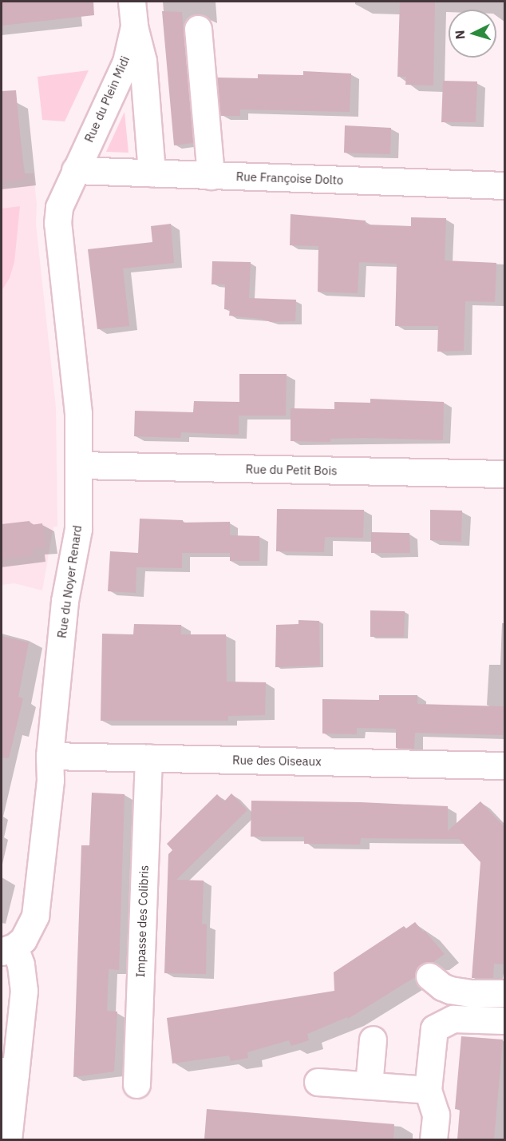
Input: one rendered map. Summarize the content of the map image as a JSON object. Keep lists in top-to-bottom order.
{
  "streets": {
    "street": [
      "Rue du Plein Midi",
      "Rue Françoise Dolto",
      "Rue du Petit Bois",
      "Rue du Noyer Renard",
      "Rue des Oiseaux",
      "Impasse des Colibris"
    ]
  },
  "crossings": [
    ["Rue du Plein Midi", "Rue Françoise Dolto"],
    ["Rue du Plein Midi", "Rue du Noyer Renard"],
    ["Rue Françoise Dolto", "Rue du Noyer Renard"],
    ["Rue du Petit Bois", "Rue du Noyer Renard"],
    ["Rue du Noyer Renard", "Rue des Oiseaux"],
    ["Rue des Oiseaux", "Impasse des Colibris"]
  ],
  "north": "left"
}
